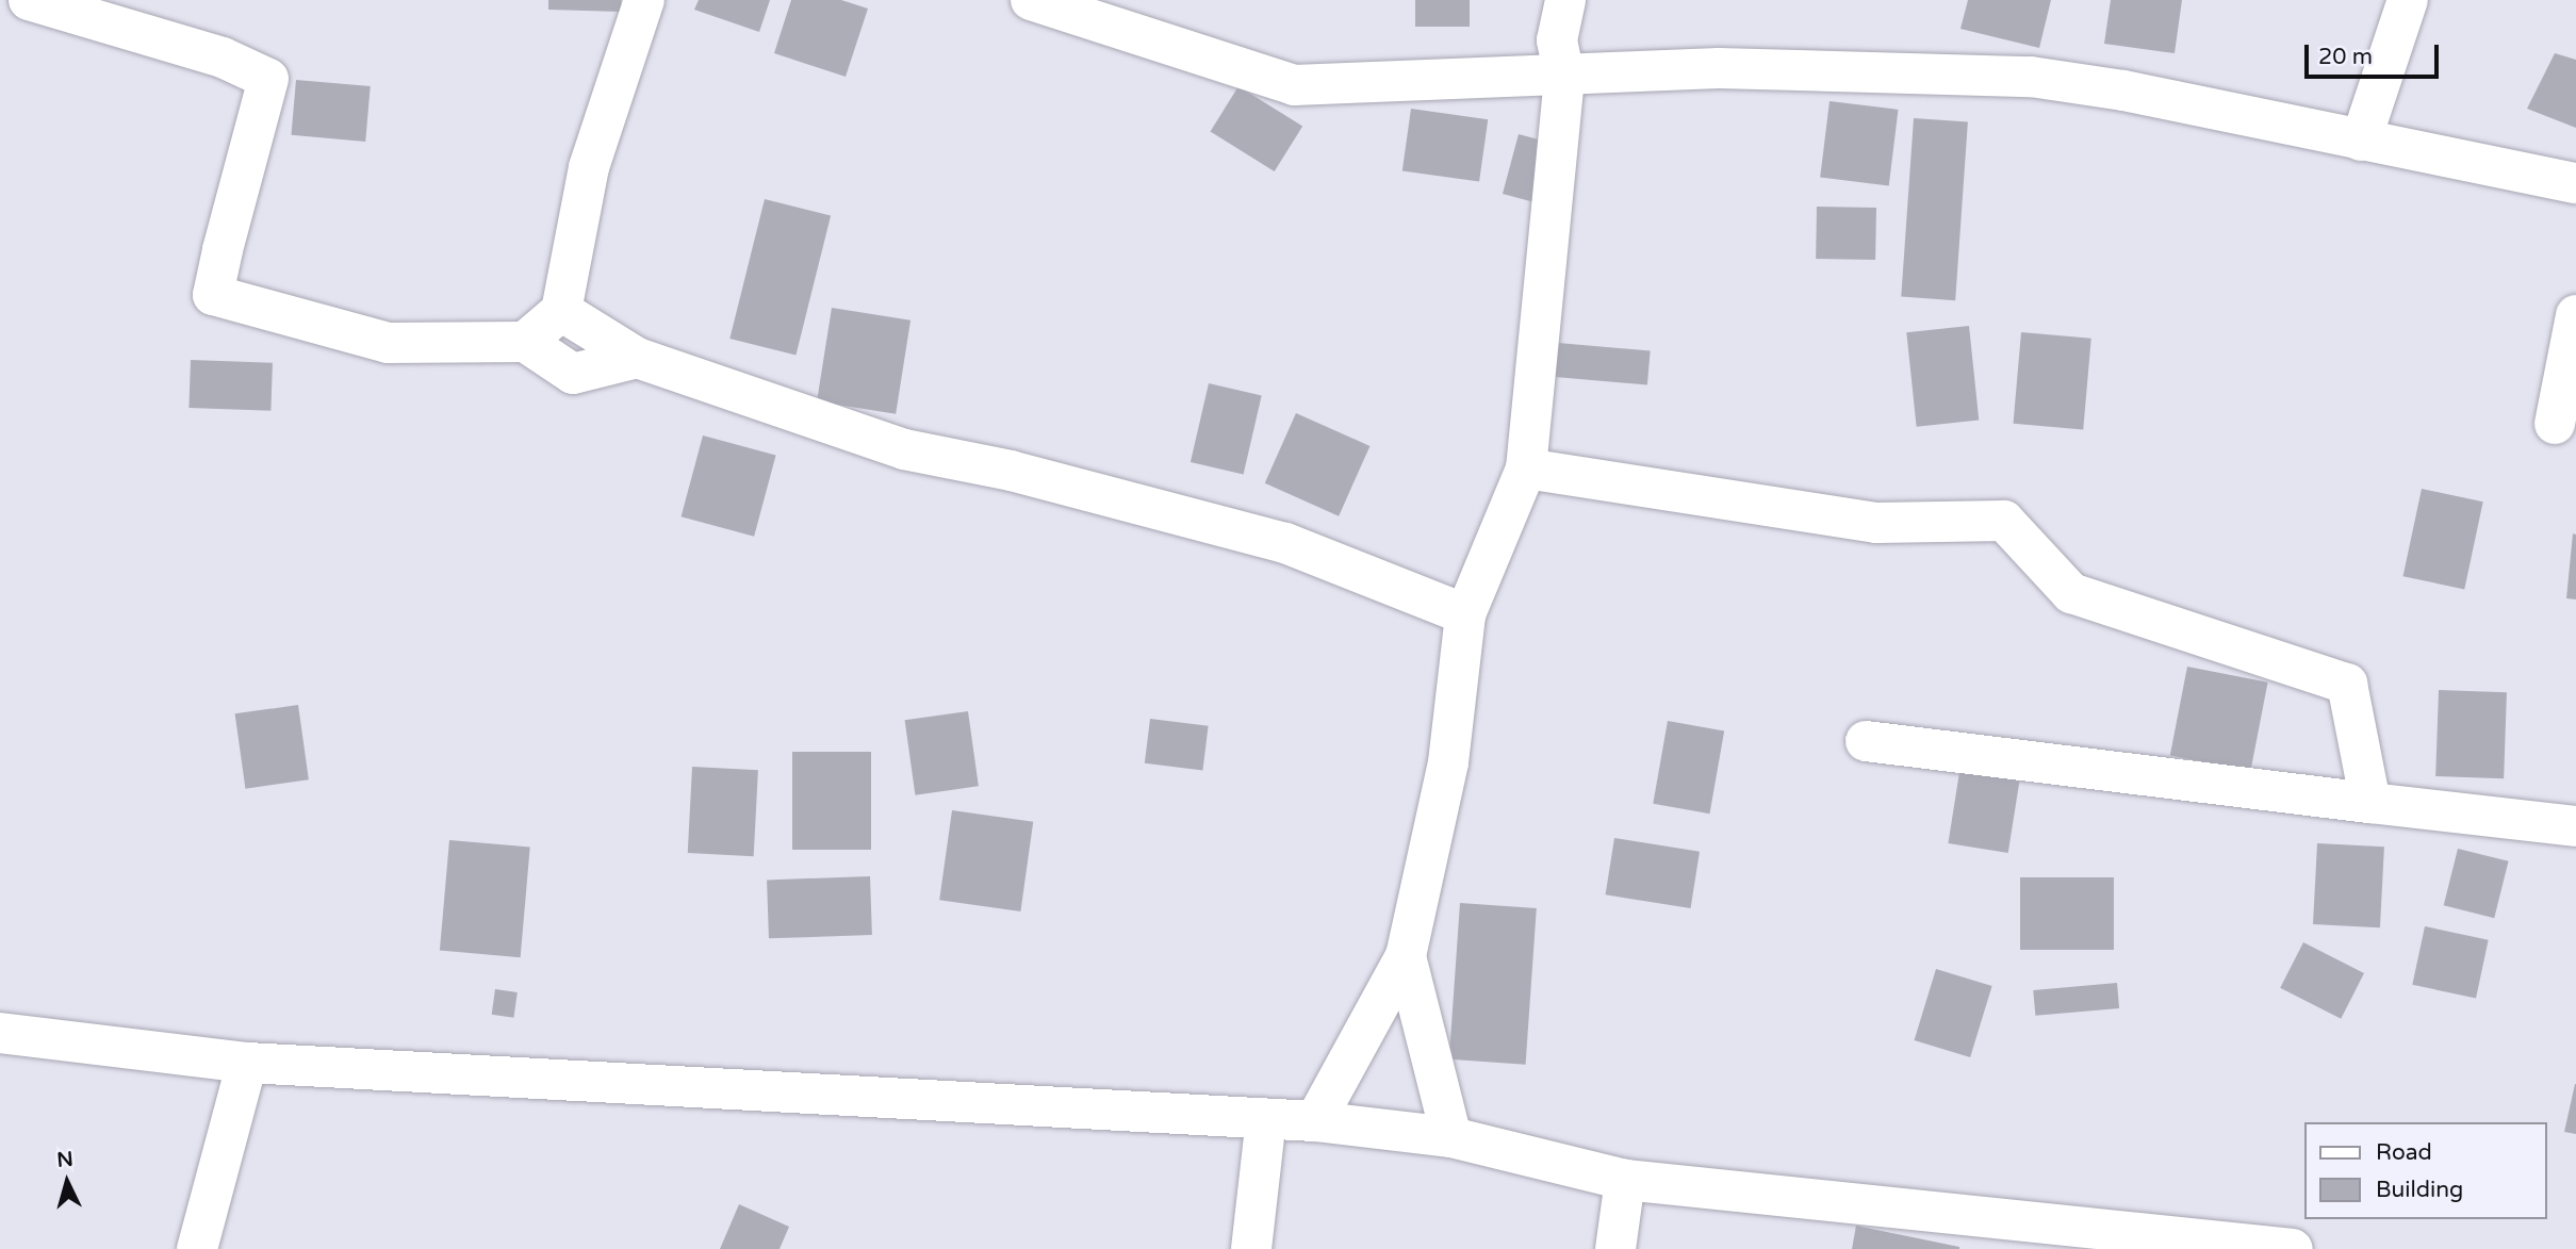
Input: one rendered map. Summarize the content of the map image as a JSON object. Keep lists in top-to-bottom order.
{
  "legend": ["Road", "Building"],
  "scale_bar": "20 m",
  "north": "top"
}
